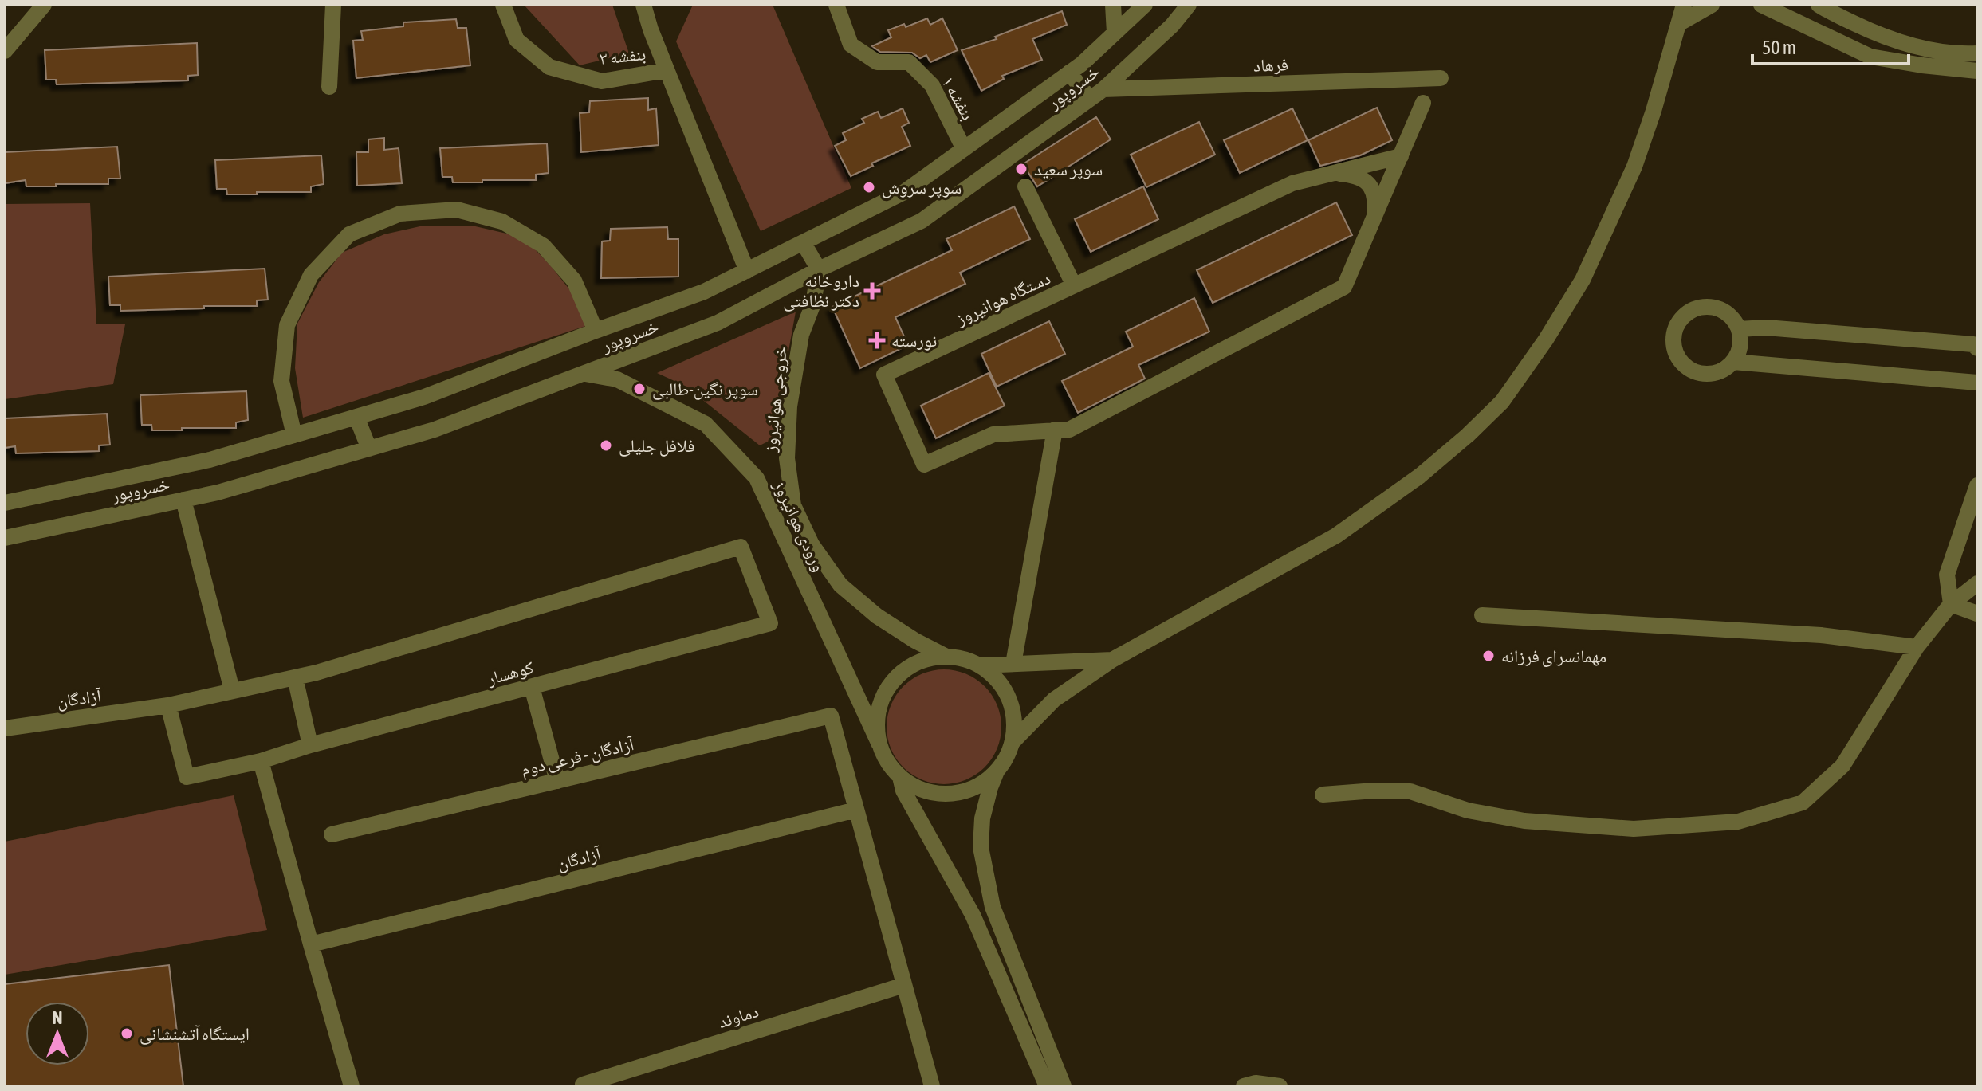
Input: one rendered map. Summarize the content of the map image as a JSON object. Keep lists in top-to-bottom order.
{
  "streets": {
    "street": [
      "بنفشه ۳",
      "فرهاد",
      "خسروپور",
      "بنفشه ۱",
      "دستگاه هوانیروز",
      "خروجی هوانیروز",
      "ورودی هوانیروز",
      "کوهسار",
      "آزادگان",
      "آزادگان - فرعی دوم",
      "دماوند"
    ]
  },
  "crossings": [
    ["فرهاد", "خسروپور"],
    ["خسروپور", "بنفشه ۱"],
    ["خسروپور", "خروجی هوانیروز"],
    ["خسروپور", "ورودی هوانیروز"],
    ["خروجی هوانیروز", "ورودی هوانیروز"],
    ["کوهسار", "آزادگان"],
    ["آزادگان", "آزادگان - فرعی دوم"]
  ],
  "places": {
    "other": [
      "سوپر سعید",
      "سوپر سروش",
      "سوپر نگین-طالبی",
      "فلافل جلیلی",
      "مهمانسرای فرزانه",
      "ایستگاه آتشنشانی"
    ],
    "health": ["داروخانه دکتر نظافتی", "نورسته"]
  },
  "scale_bar": "50 m",
  "north": "top"
}
